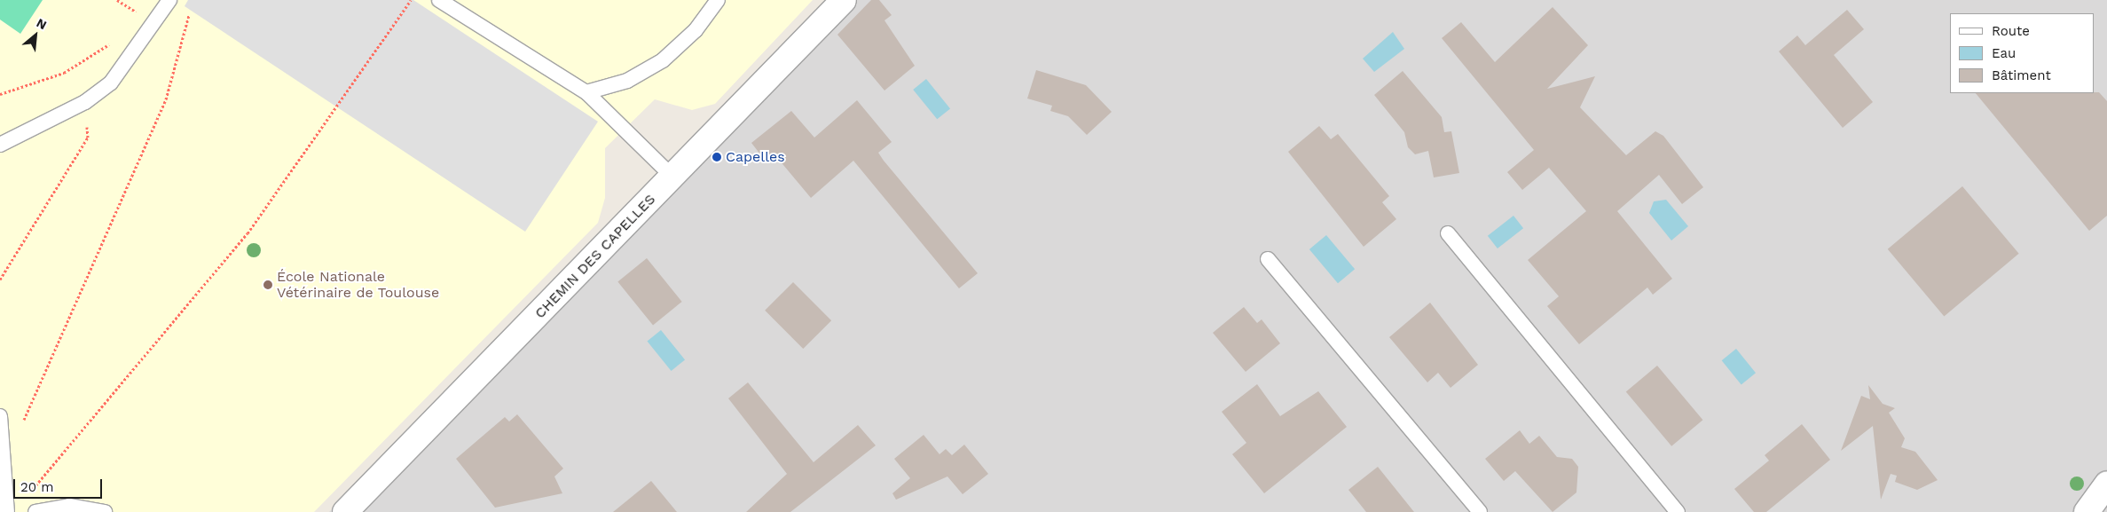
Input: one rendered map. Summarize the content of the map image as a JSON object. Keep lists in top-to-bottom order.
{
  "streets": {
    "street": ["CHEMIN DES CAPELLES"]
  },
  "places": ["Capelles", "École Nationale Vétérinaire de Toulouse"],
  "legend": ["Route", "Eau", "Bâtiment"],
  "scale_bar": "20 m",
  "north": "top right"
}
